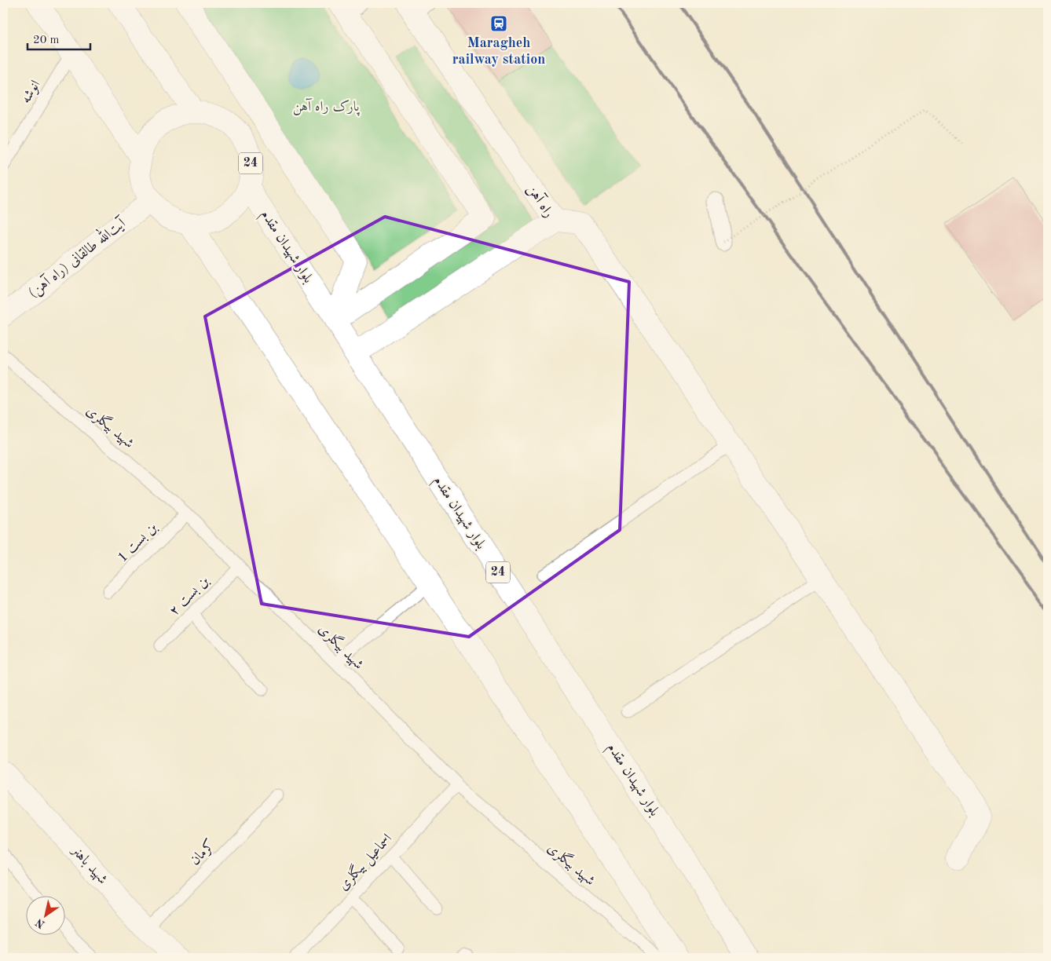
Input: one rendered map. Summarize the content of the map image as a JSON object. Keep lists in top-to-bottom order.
{
  "streets": {
    "street": [
      "24",
      "راه آهن",
      "بلوار شهیدان مقدم",
      "(راه آهن) آیت‌الله طالقانی",
      "شهید باهنر"
    ],
    "lane": [
      "انوشه",
      "شهید بیگلری",
      "بن بست 1",
      "بن بست ۲",
      "کرمان",
      "اسماعیل بیگلری"
    ]
  },
  "crossings": [
    ["24", "بلوار شهیدان مقدم"],
    ["24", "(راه آهن) آیت‌الله طالقانی"],
    ["راه آهن", "بلوار شهیدان مقدم"],
    ["بلوار شهیدان مقدم", "(راه آهن) آیت‌الله طالقانی"],
    ["شهید بیگلری", "بن بست 1"],
    ["شهید بیگلری", "بن بست ۲"],
    ["شهید بیگلری", "اسماعیل بیگلری"],
    ["کرمان", "شهید باهنر"]
  ],
  "parks": ["پارک راه آهن"],
  "places": {
    "station": ["Maragheh railway station"]
  },
  "scale_bar": "20 m",
  "north": "bottom left"
}
